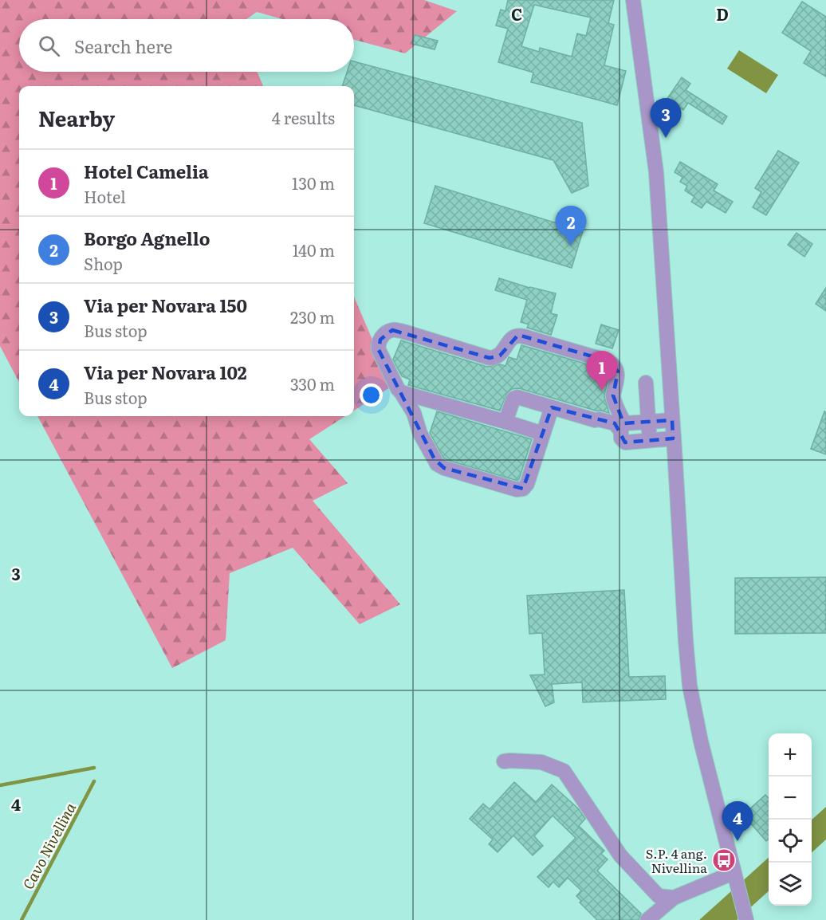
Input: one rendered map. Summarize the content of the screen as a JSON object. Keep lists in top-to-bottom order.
{
  "water": ["Cavo Nivellina"],
  "places": {
    "bus stop": ["S.P. 4 ang. Nivellina"]
  },
  "page": {
    "search": "Search here",
    "heading": ["Nearby", "4 results"],
    "pins": [
      "3",
      "2",
      "1",
      "4"
    ],
    "list": [
      {
        "mark": "1",
        "name": "Hotel Camelia",
        "note": "Hotel",
        "value": "130 m"
      },
      {
        "mark": "2",
        "name": "Borgo Agnello",
        "note": "Shop",
        "value": "140 m"
      },
      {
        "mark": "3",
        "name": "Via per Novara 150",
        "note": "Bus stop",
        "value": "230 m"
      },
      {
        "mark": "4",
        "name": "Via per Novara 102",
        "note": "Bus stop",
        "value": "330 m"
      }
    ],
    "map_buttons": ["+", "−"]
  },
  "grid": {
    "columns": ["C", "D"],
    "rows": ["3", "4"]
  }
}
